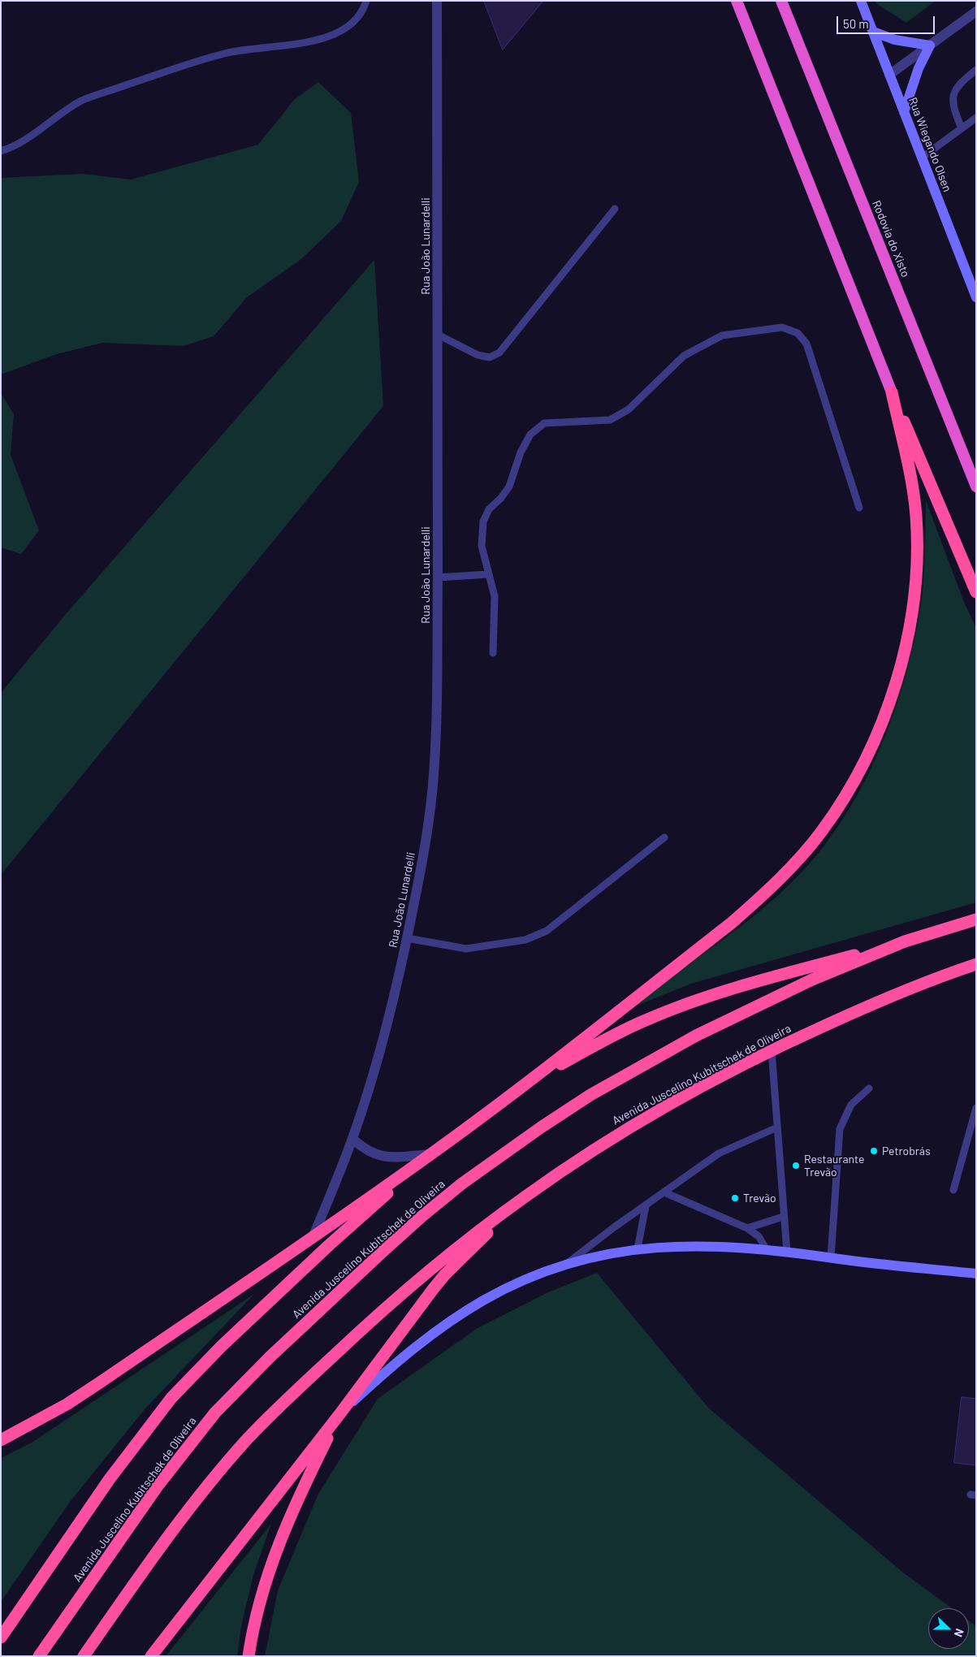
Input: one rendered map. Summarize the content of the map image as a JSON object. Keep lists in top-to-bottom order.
{
  "streets": {
    "highway": ["Rodovia do Xisto", "Avenida Juscelino Kubitschek de Oliveira"],
    "main road": ["Rua Wiegando Olsen"],
    "street": ["Rua João Lunardelli"]
  },
  "places": ["Petrobrás", "Restaurante Trevão", "Trevão"],
  "scale_bar": "50 m",
  "north": "right"
}
